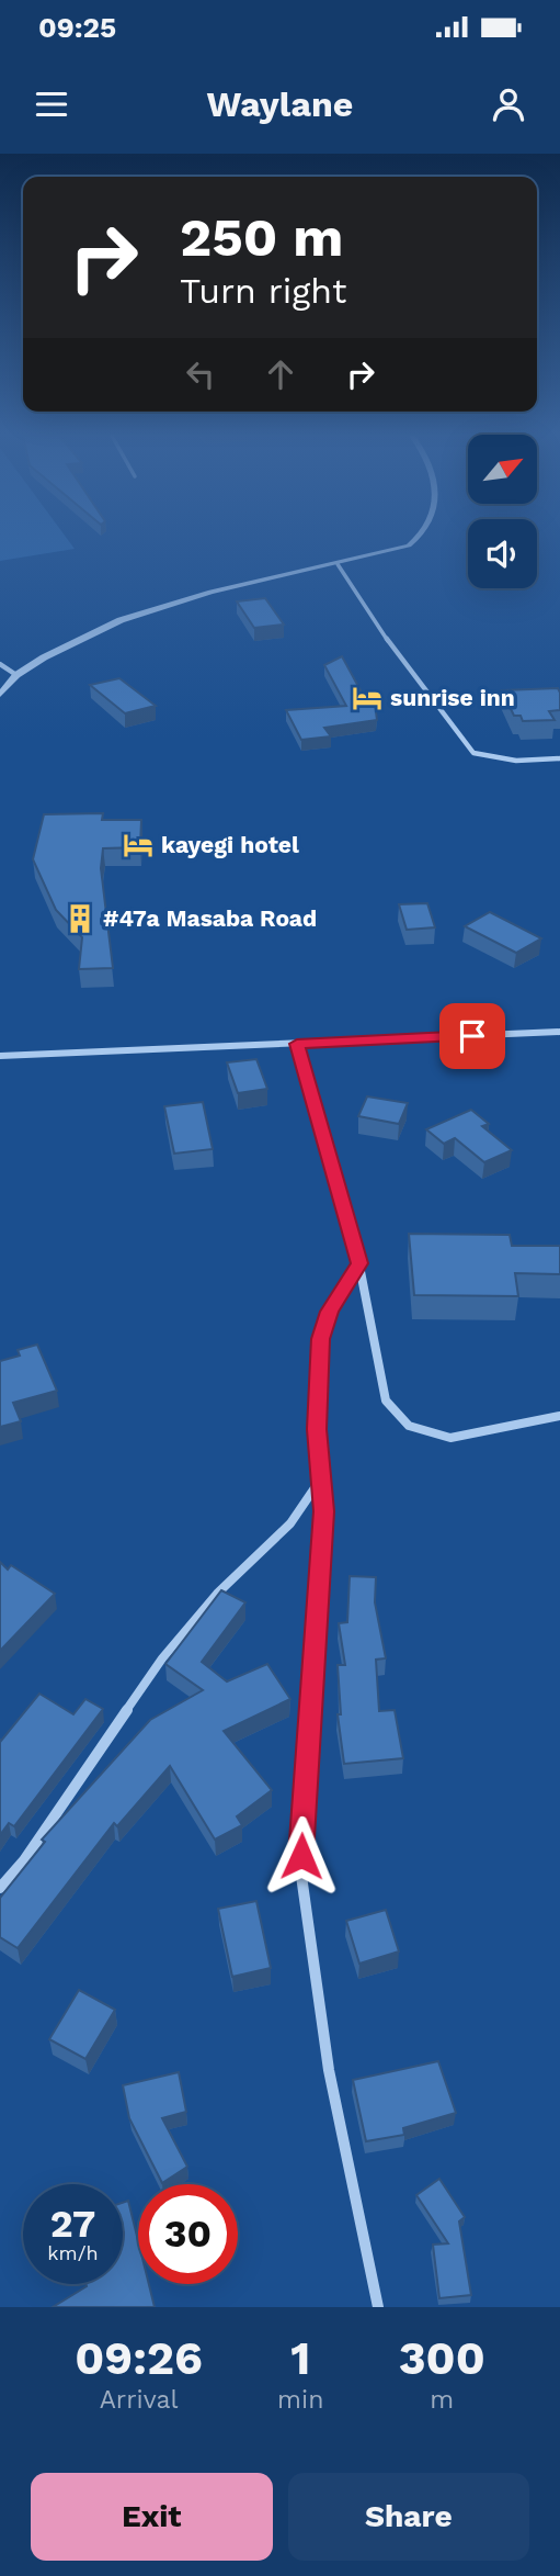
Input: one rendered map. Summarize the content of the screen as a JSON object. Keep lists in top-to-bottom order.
{
  "places": {
    "hotel": ["sunrise inn", "kayegi hotel"],
    "building": ["#47a Masaba Road"]
  },
  "north": "top right",
  "page": {
    "status": "09:25",
    "header": "Waylane",
    "turn": ["250 m", "Turn right"],
    "speed": "27 km/h",
    "limit": "30",
    "eta": [
      "09:26",
      "Arrival",
      "1",
      "min",
      "300",
      "m"
    ],
    "buttons": ["Exit", "Share"]
  }
}
